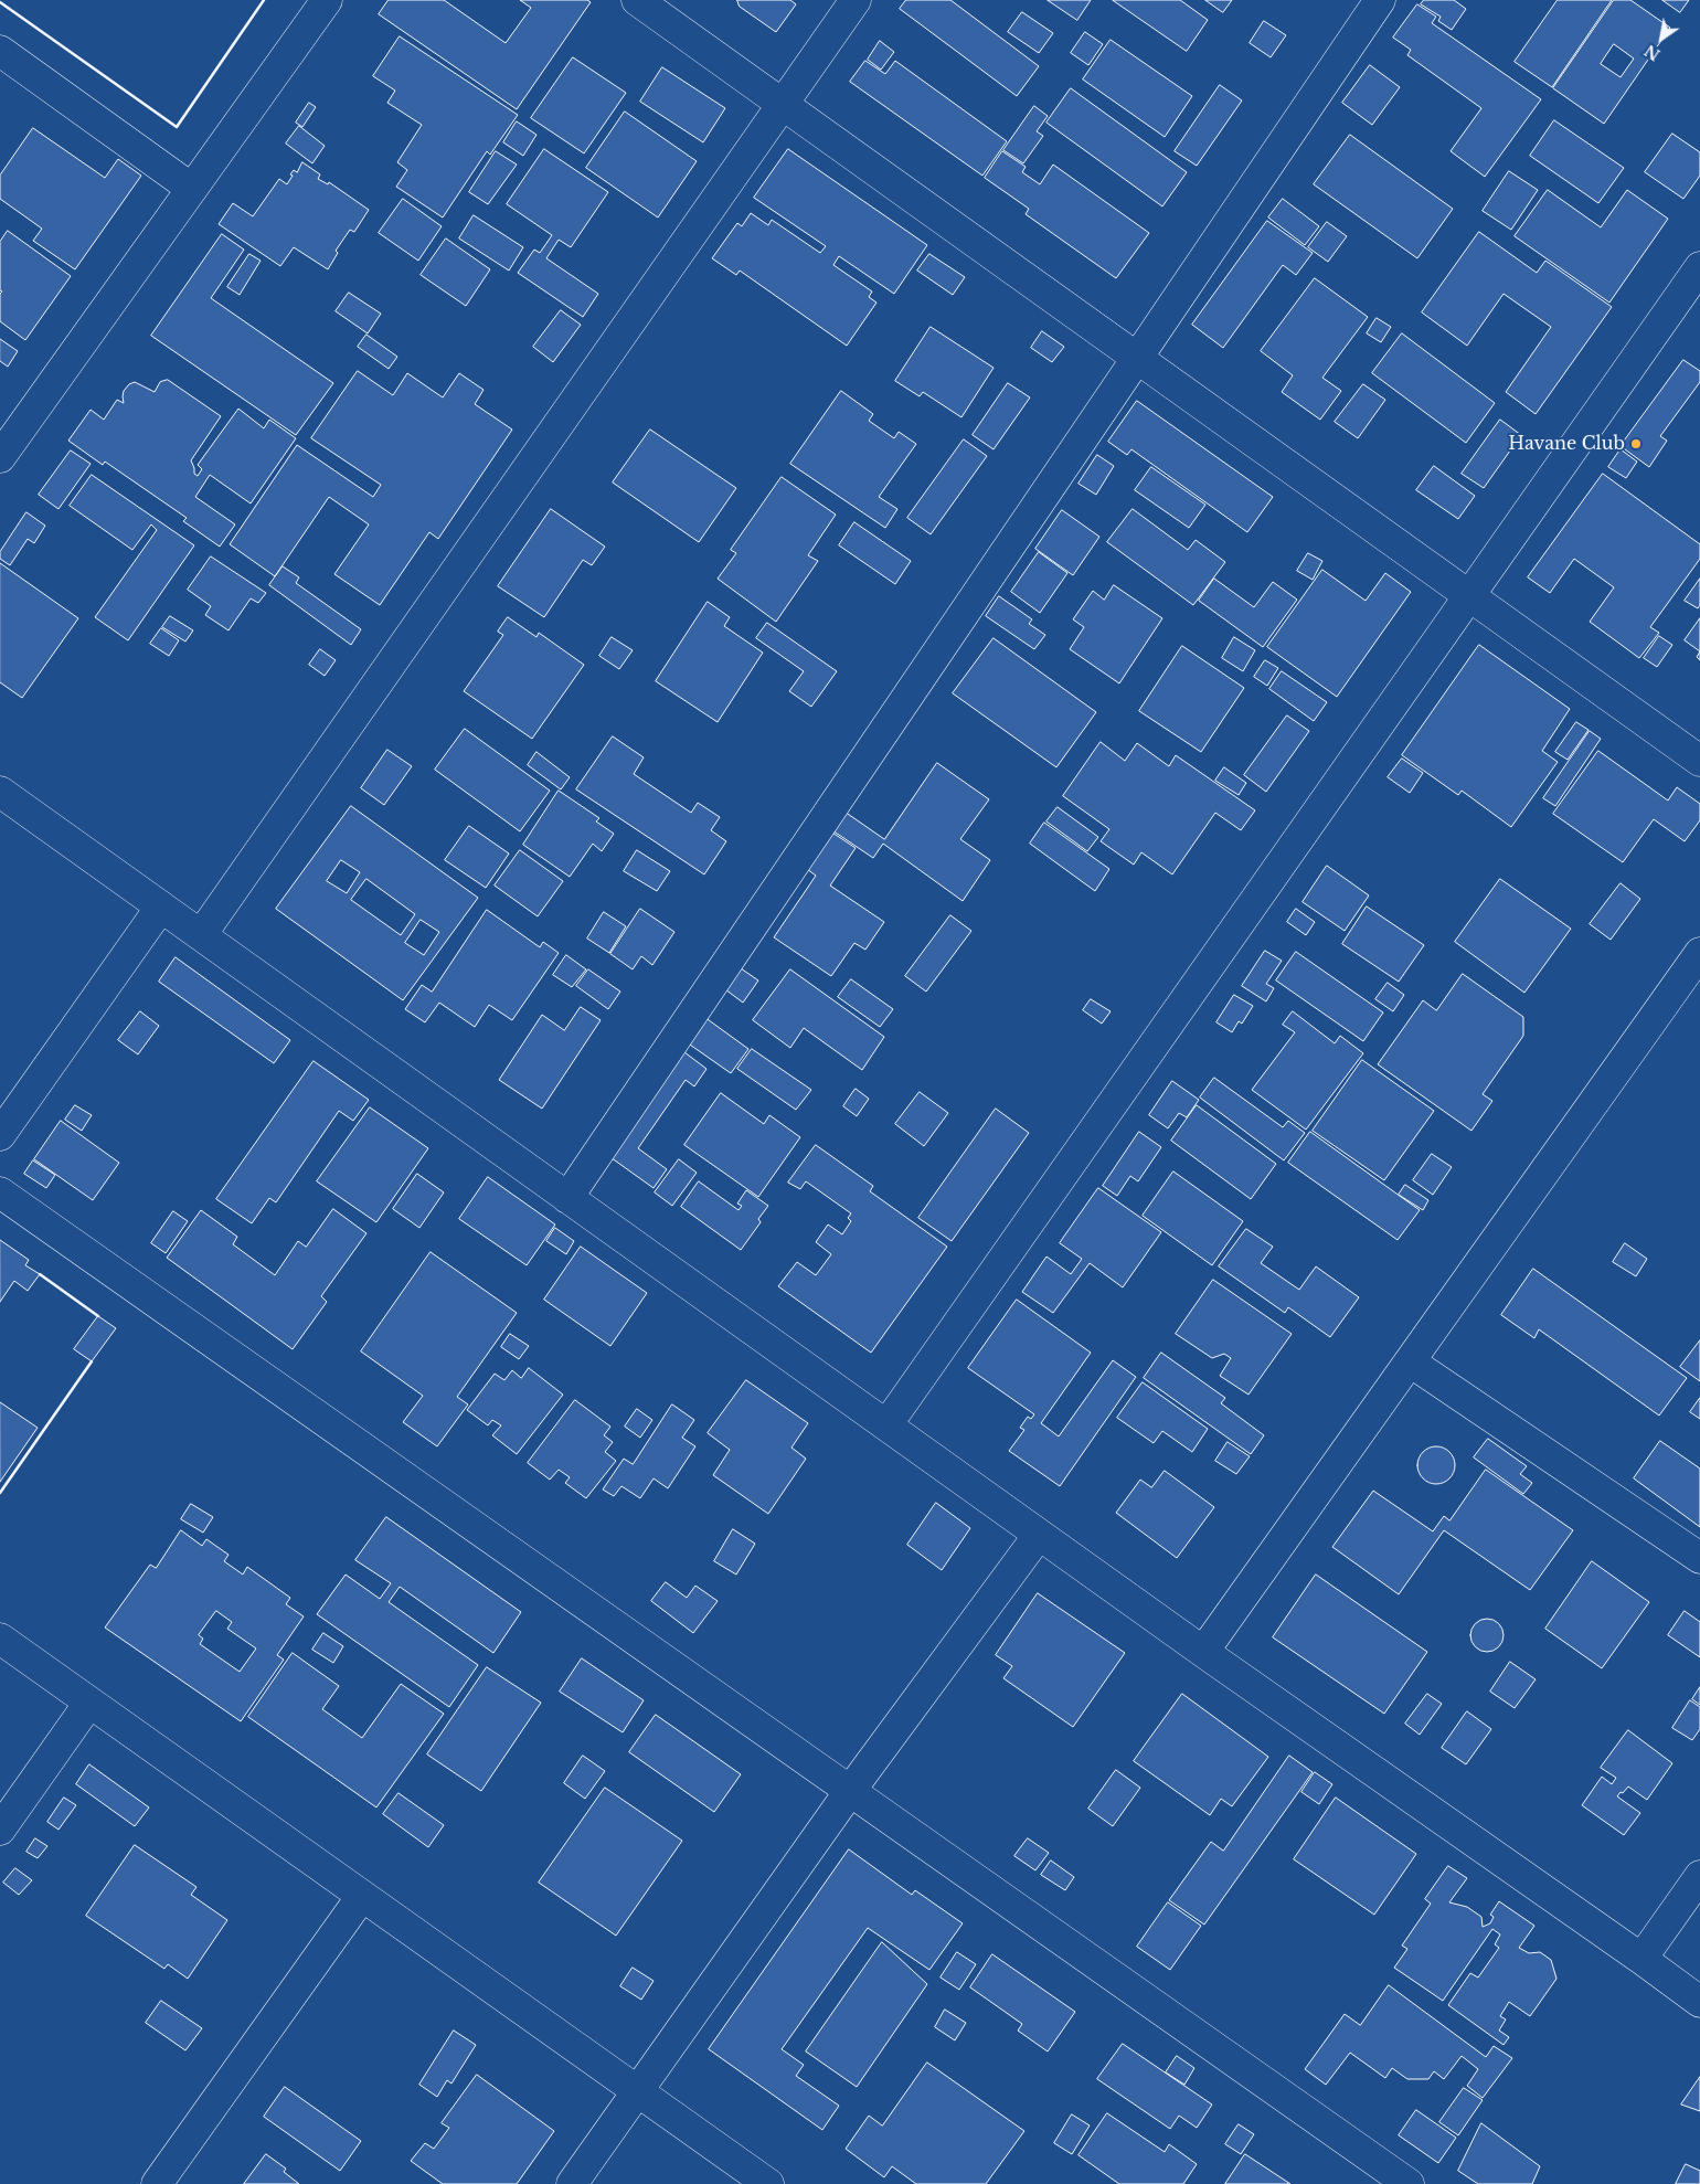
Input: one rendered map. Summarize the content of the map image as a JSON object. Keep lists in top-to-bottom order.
{
  "places": ["Havane Club"],
  "north": "bottom left"
}
